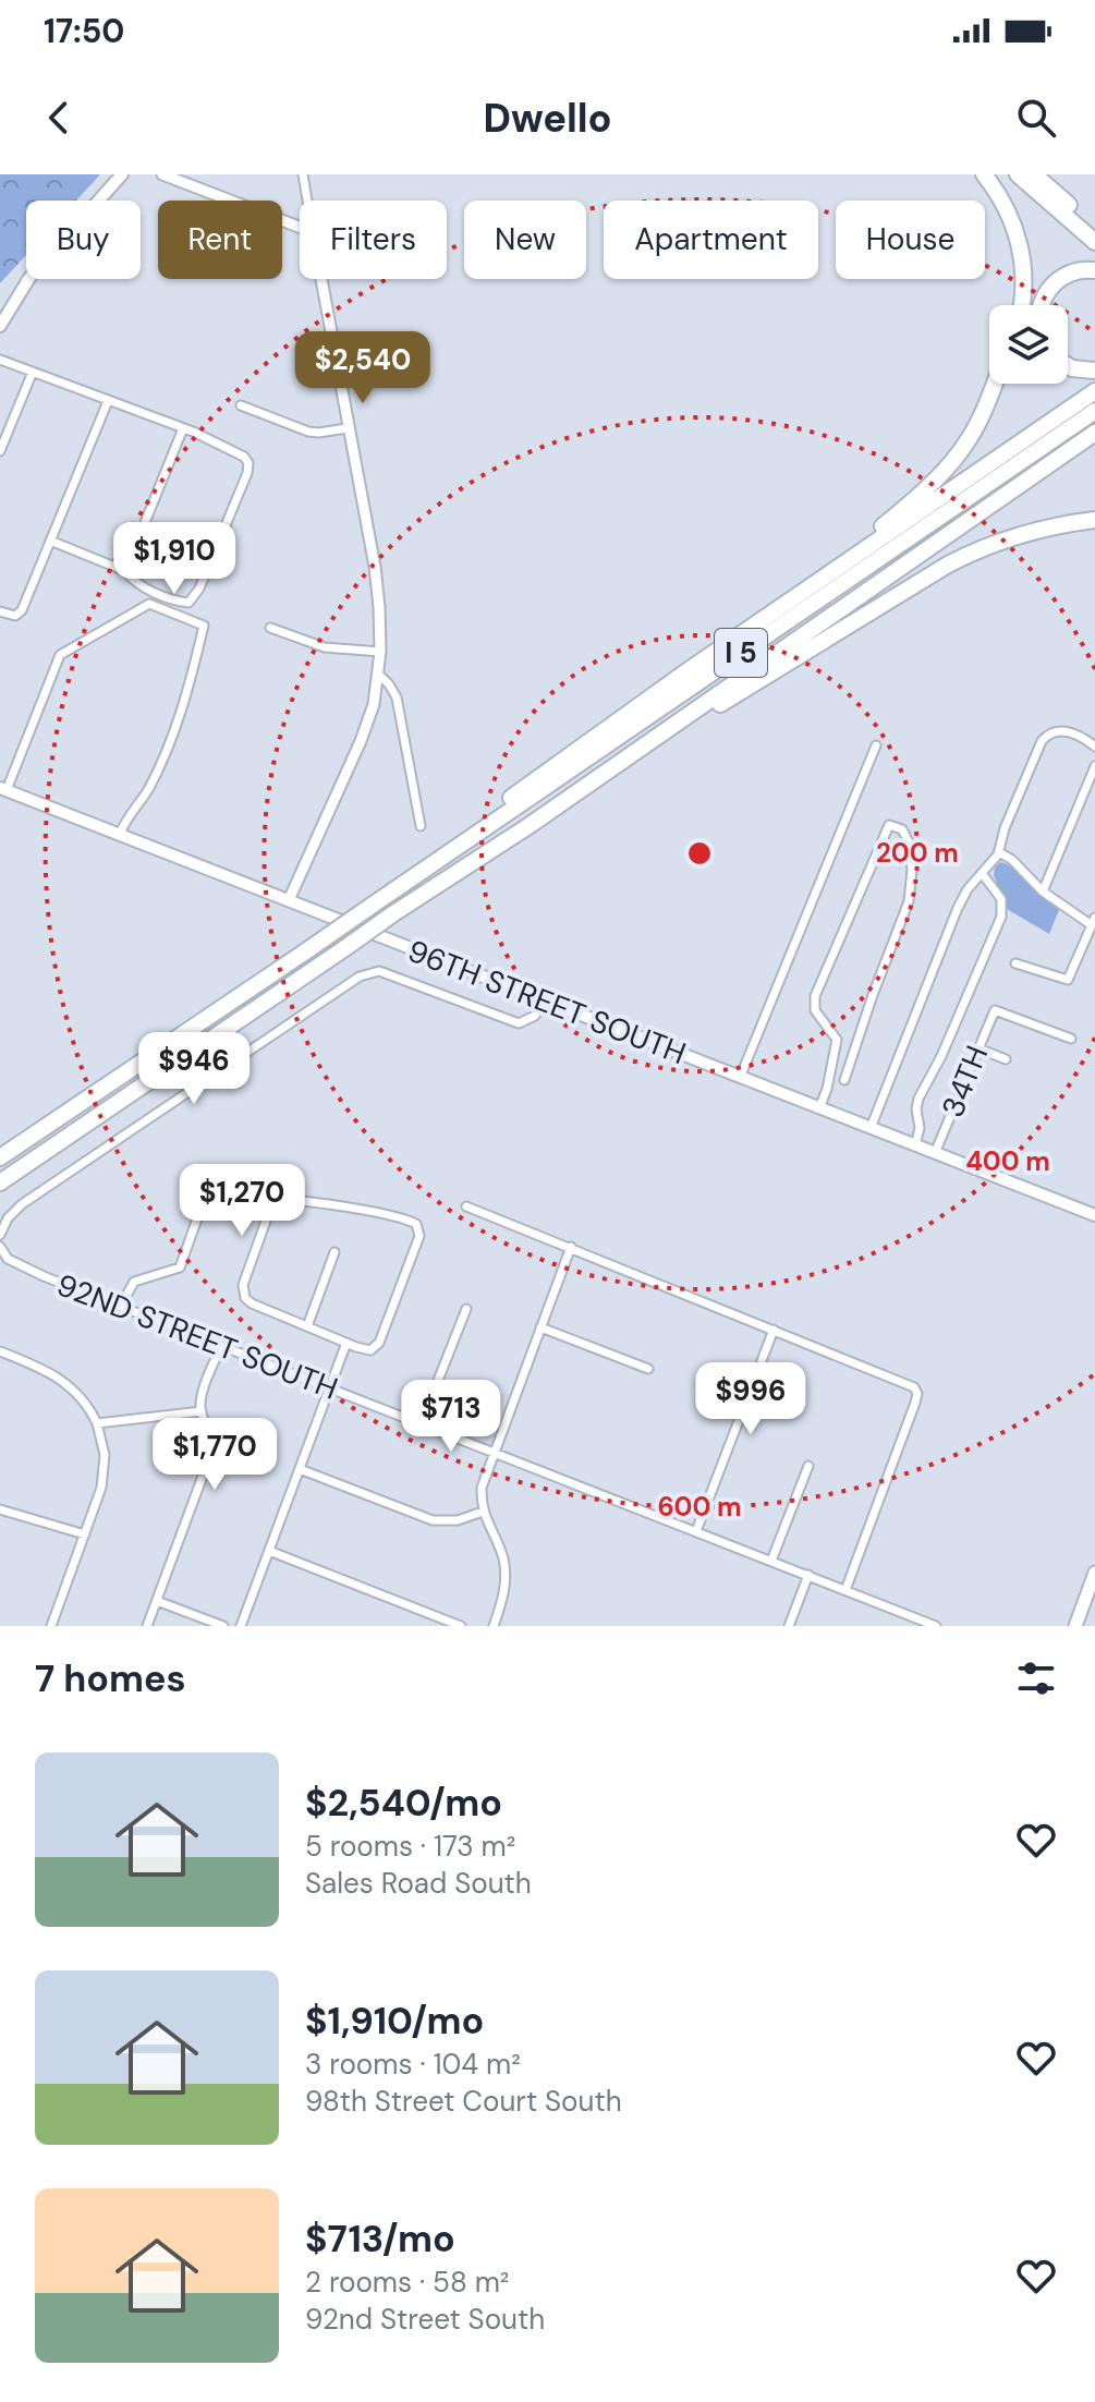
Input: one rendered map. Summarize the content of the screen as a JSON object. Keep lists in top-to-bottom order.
{
  "streets": {
    "highway": ["I 5"],
    "main road": ["96TH STREET SOUTH"],
    "street": ["34TH", "92ND STREET SOUTH"]
  },
  "crossings": [
    ["96TH STREET SOUTH", "34TH"]
  ],
  "page": {
    "status": "17:50",
    "header": "Dwello",
    "chip": [
      "Buy",
      "Rent",
      "Filters",
      "New",
      "Apartment",
      "House"
    ],
    "price": [
      "$2,540",
      "$1,910",
      "$946",
      "$1,270",
      "$996",
      "$713",
      "$1,770"
    ],
    "heading": "7 homes",
    "list": [
      {
        "name": "$2,540/mo",
        "note": "5 rooms · 173 m² · Sales Road South"
      },
      {
        "name": "$1,910/mo",
        "note": "3 rooms · 104 m² · 98th Street Court South"
      },
      {
        "name": "$713/mo",
        "note": "2 rooms · 58 m² · 92nd Street South"
      }
    ]
  },
  "rings": ["200 m", "400 m", "600 m"]
}
